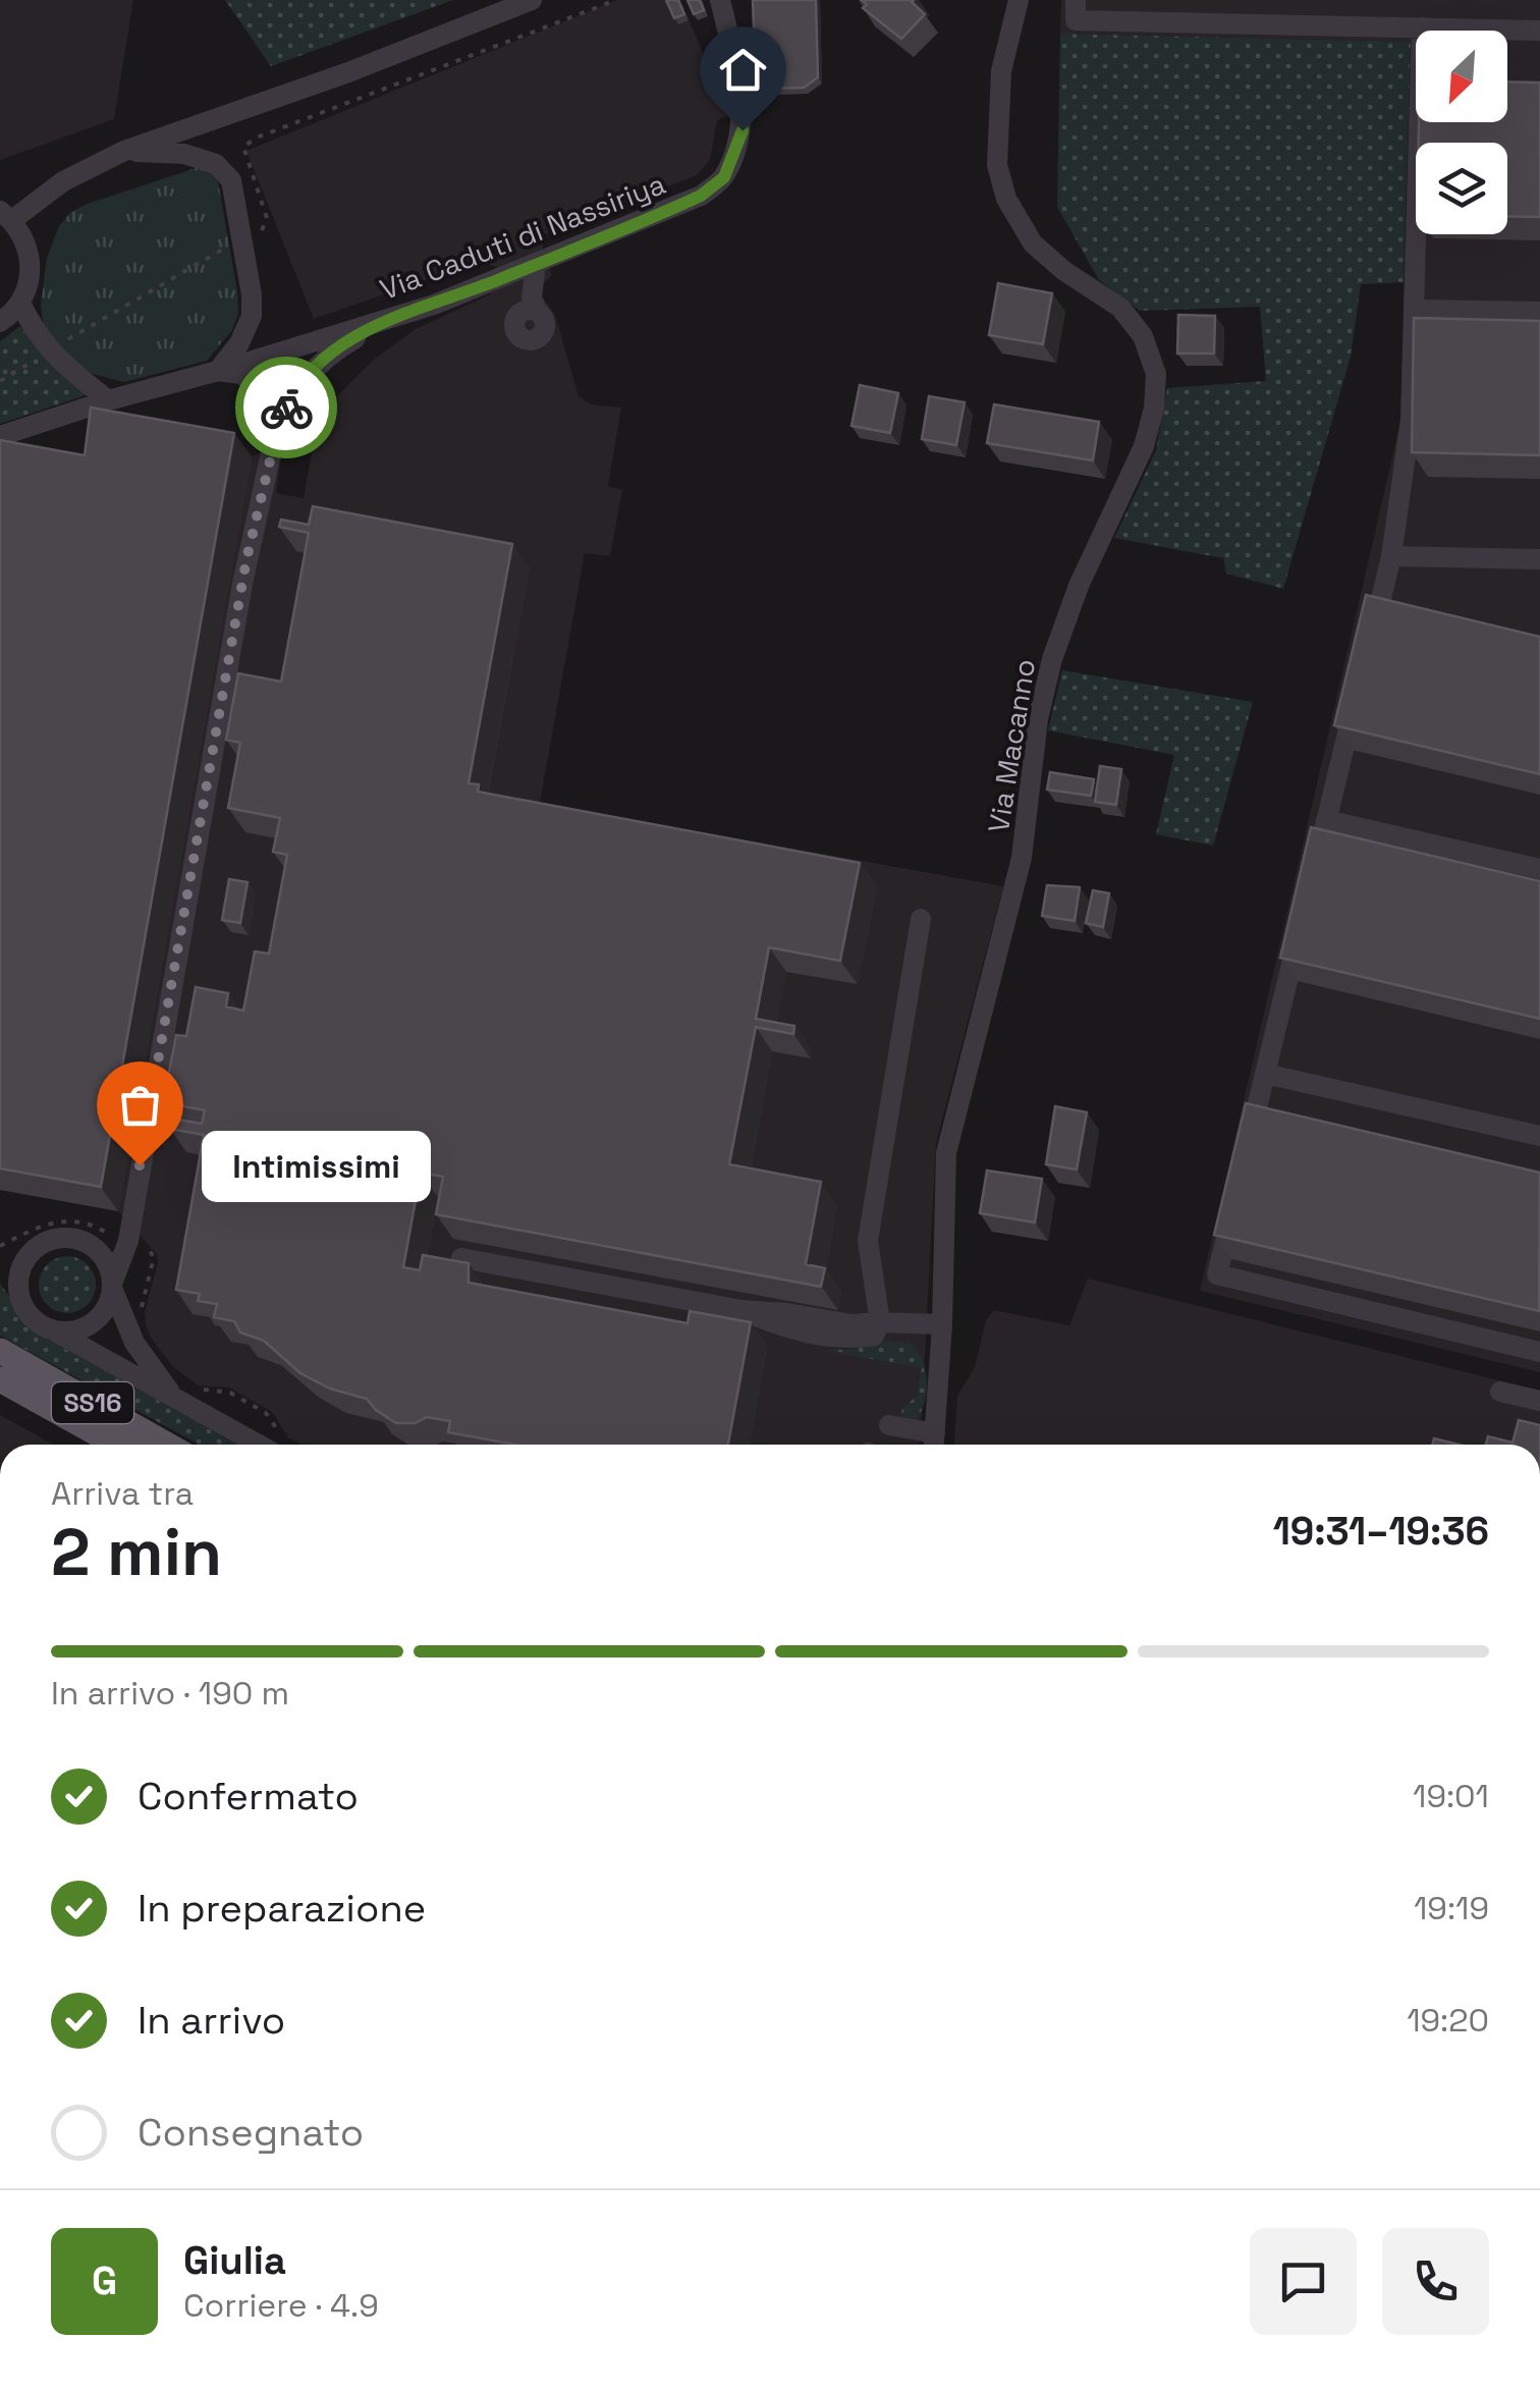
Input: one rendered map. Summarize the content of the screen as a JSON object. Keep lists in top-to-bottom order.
{
  "streets": {
    "main road": ["SS16"],
    "street": ["Via Caduti di Nassiriya", "Via Macanno"]
  },
  "places": ["Intimissimi"],
  "north": "bottom left",
  "page": {
    "bubble": "Intimissimi",
    "heading": ["2 min", "Arriva tra", "19:31–19:36"],
    "panel": ["Giulia", "Corriere · 4.9"],
    "bar": "In arrivo · 190 m",
    "list": [
      ["Confermato", "19:01"],
      ["In preparazione", "19:19"],
      ["In arrivo", "19:20"],
      "Consegnato"
    ],
    "round": "G"
  }
}
